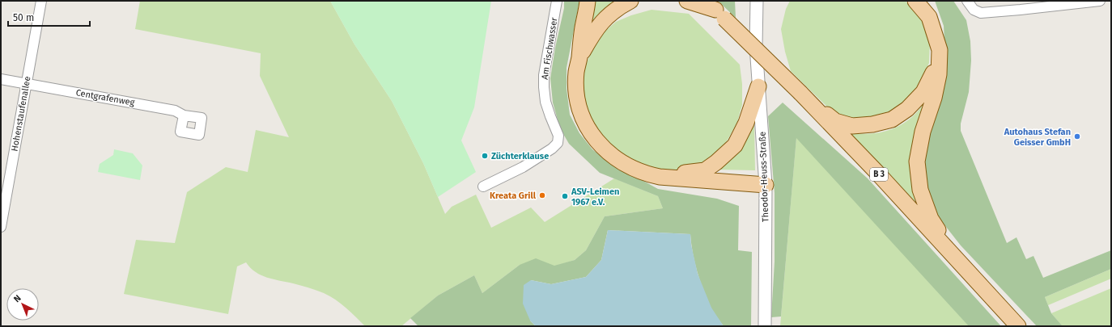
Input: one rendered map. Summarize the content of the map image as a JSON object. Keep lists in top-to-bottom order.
{
  "streets": {
    "main road": ["B 3"],
    "street": [
      "Am Fischwasser",
      "Centgrafenweg",
      "Hohenstaufenallee",
      "Theodor-Heuss-Straße"
    ]
  },
  "crossings": [
    ["Centgrafenweg", "Hohenstaufenallee"]
  ],
  "places": [
    "Autohaus Stefan Geisser GmbH",
    "Züchterklause",
    "Kreata Grill",
    "ASV-Leimen 1967 e.V."
  ],
  "scale_bar": "50 m",
  "north": "top left"
}
